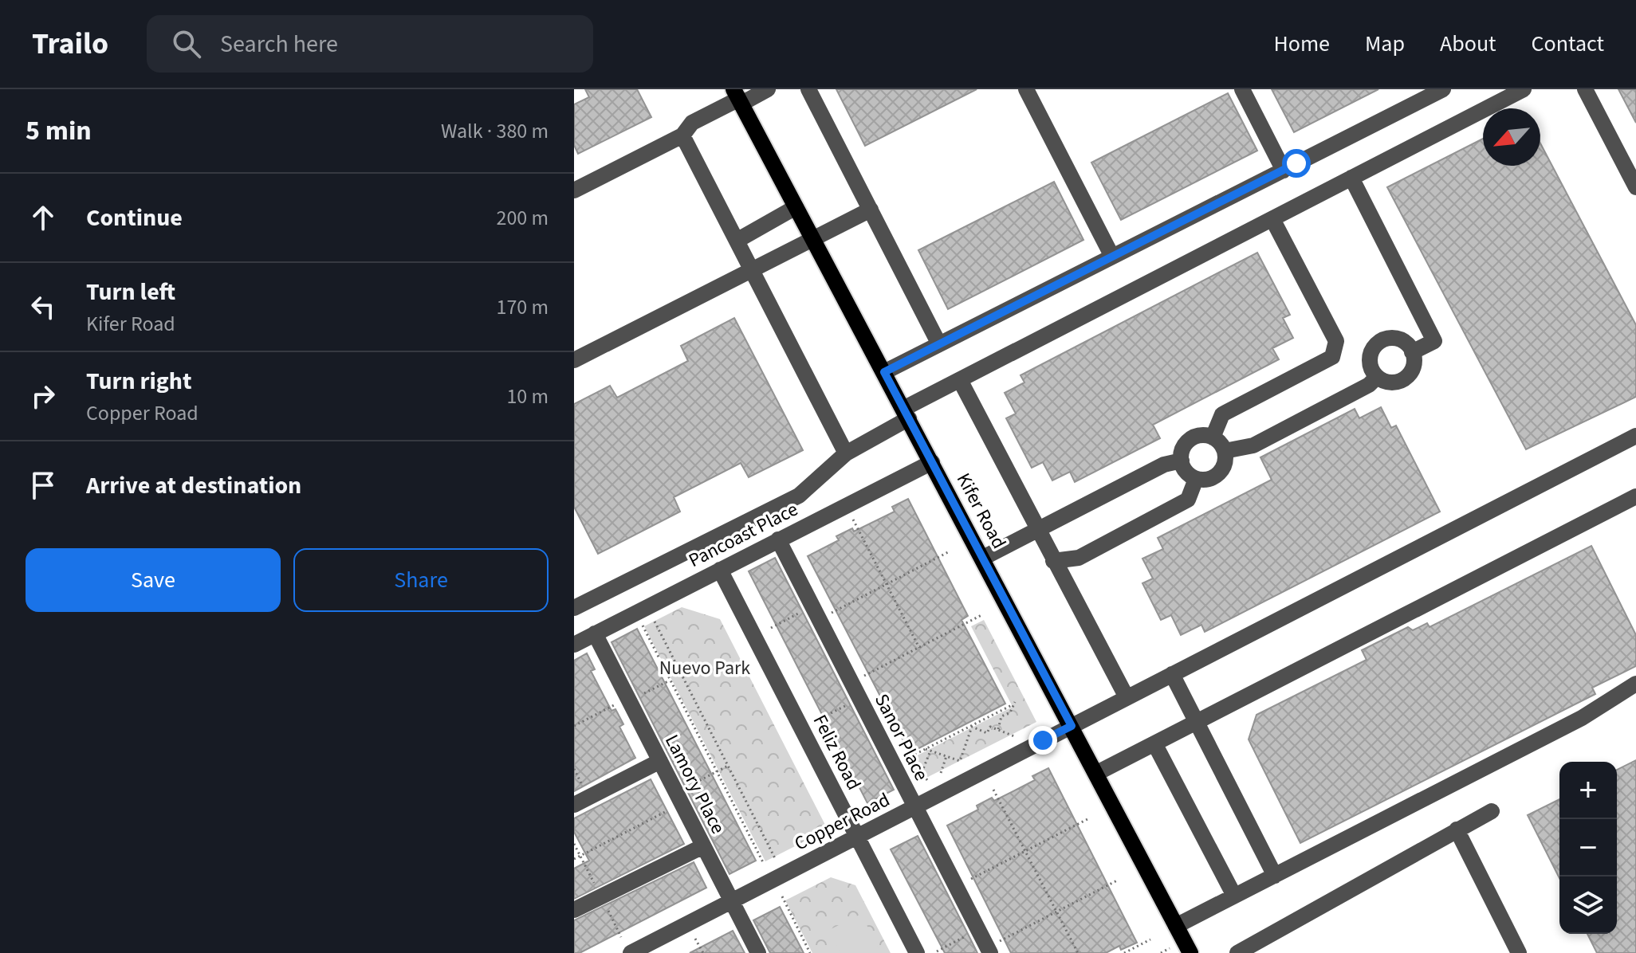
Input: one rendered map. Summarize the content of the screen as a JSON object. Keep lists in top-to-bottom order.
{
  "streets": {
    "main road": ["Kifer Road"],
    "street": [
      "Pancoast Place",
      "Sanor Place",
      "Feliz Road",
      "Lamory Place",
      "Copper Road"
    ]
  },
  "crossings": [
    ["Kifer Road", "Pancoast Place"],
    ["Kifer Road", "Copper Road"],
    ["Pancoast Place", "Sanor Place"],
    ["Pancoast Place", "Feliz Road"],
    ["Pancoast Place", "Lamory Place"],
    ["Sanor Place", "Copper Road"],
    ["Feliz Road", "Copper Road"],
    ["Lamory Place", "Copper Road"]
  ],
  "parks": ["Nuevo Park"],
  "north": "bottom left",
  "page": {
    "header": "Trailo",
    "search": "Search here",
    "nav": [
      "Home",
      "Map",
      "About",
      "Contact"
    ],
    "heading": ["5 min", "Walk · 380 m"],
    "list": [
      ["Continue", "200 m"],
      ["Turn left", "Kifer Road", "170 m"],
      ["Turn right", "Copper Road", "10 m"],
      "Arrive at destination"
    ],
    "buttons": ["Save", "Share"],
    "map_buttons": ["+", "−"]
  }
}
